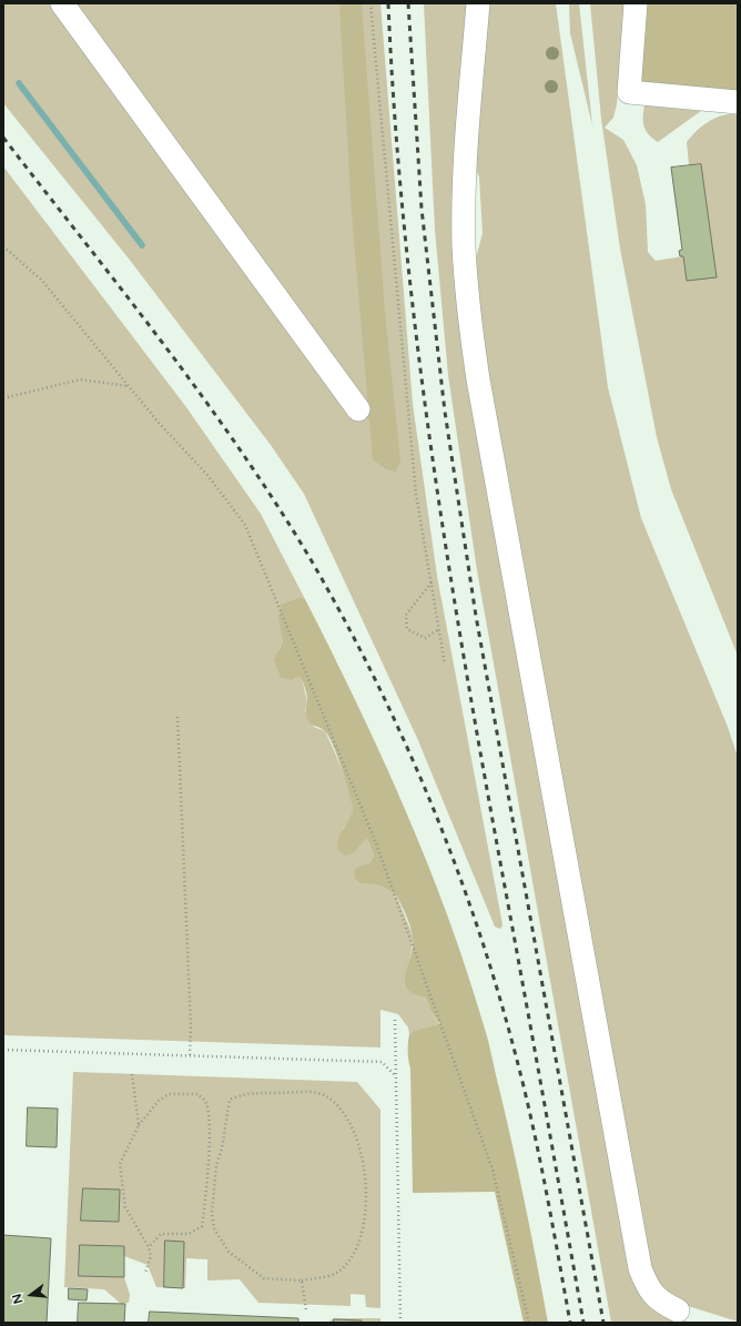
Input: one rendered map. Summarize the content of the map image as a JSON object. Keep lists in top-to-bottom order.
{
  "north": "left"
}
